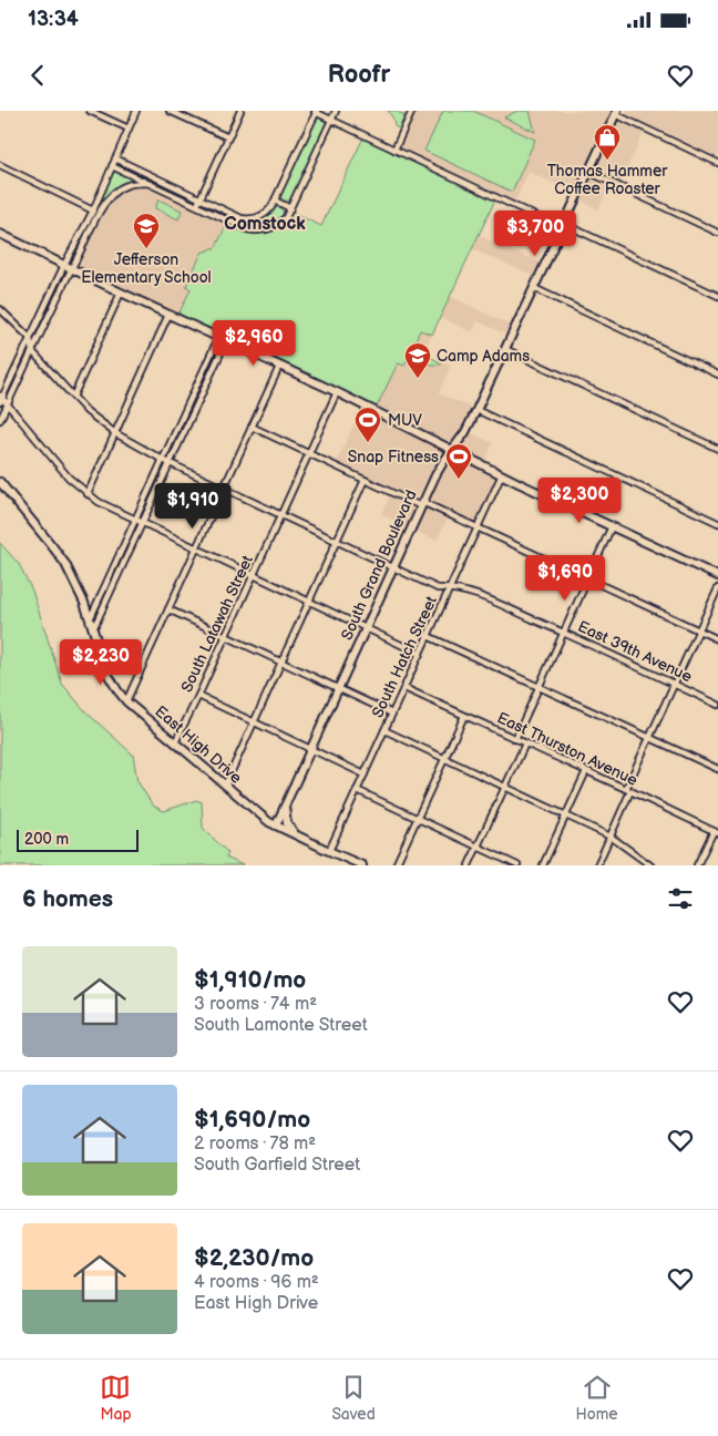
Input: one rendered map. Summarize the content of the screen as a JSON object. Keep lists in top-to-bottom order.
{
  "streets": {
    "main road": ["South Grand Boulevard", "East High Drive"],
    "street": [
      "South Latawah Street",
      "East 39th Avenue",
      "South Hatch Street",
      "East Thurston Avenue"
    ]
  },
  "crossings": [
    ["South Grand Boulevard", "East 39th Avenue"],
    ["South Grand Boulevard", "East High Drive"],
    ["South Latawah Street", "East 39th Avenue"],
    ["South Latawah Street", "East High Drive"],
    ["East 39th Avenue", "South Hatch Street"],
    ["South Hatch Street", "East High Drive"],
    ["South Hatch Street", "East Thurston Avenue"]
  ],
  "districts": ["Comstock"],
  "places": {
    "shop": ["Thomas Hammer Coffee Roaster"],
    "school or university": ["Jefferson Elementary School", "Camp Adams"],
    "sports": ["MUV", "Snap Fitness"]
  },
  "scale_bar": "200 m",
  "page": {
    "status": "13:34",
    "header": "Roofr",
    "price": [
      "$3,700",
      "$2,960",
      "$2,300",
      "$1,910",
      "$1,690",
      "$2,230"
    ],
    "scale": "200 m",
    "heading": "6 homes",
    "list": [
      {
        "name": "$1,910/mo",
        "note": "3 rooms · 74 m² · South Lamonte Street"
      },
      {
        "name": "$1,690/mo",
        "note": "2 rooms · 78 m² · South Garfield Street"
      },
      {
        "name": "$2,230/mo",
        "note": "4 rooms · 96 m² · East High Drive"
      }
    ],
    "tabs": ["Map", "Saved", "Home"]
  }
}
